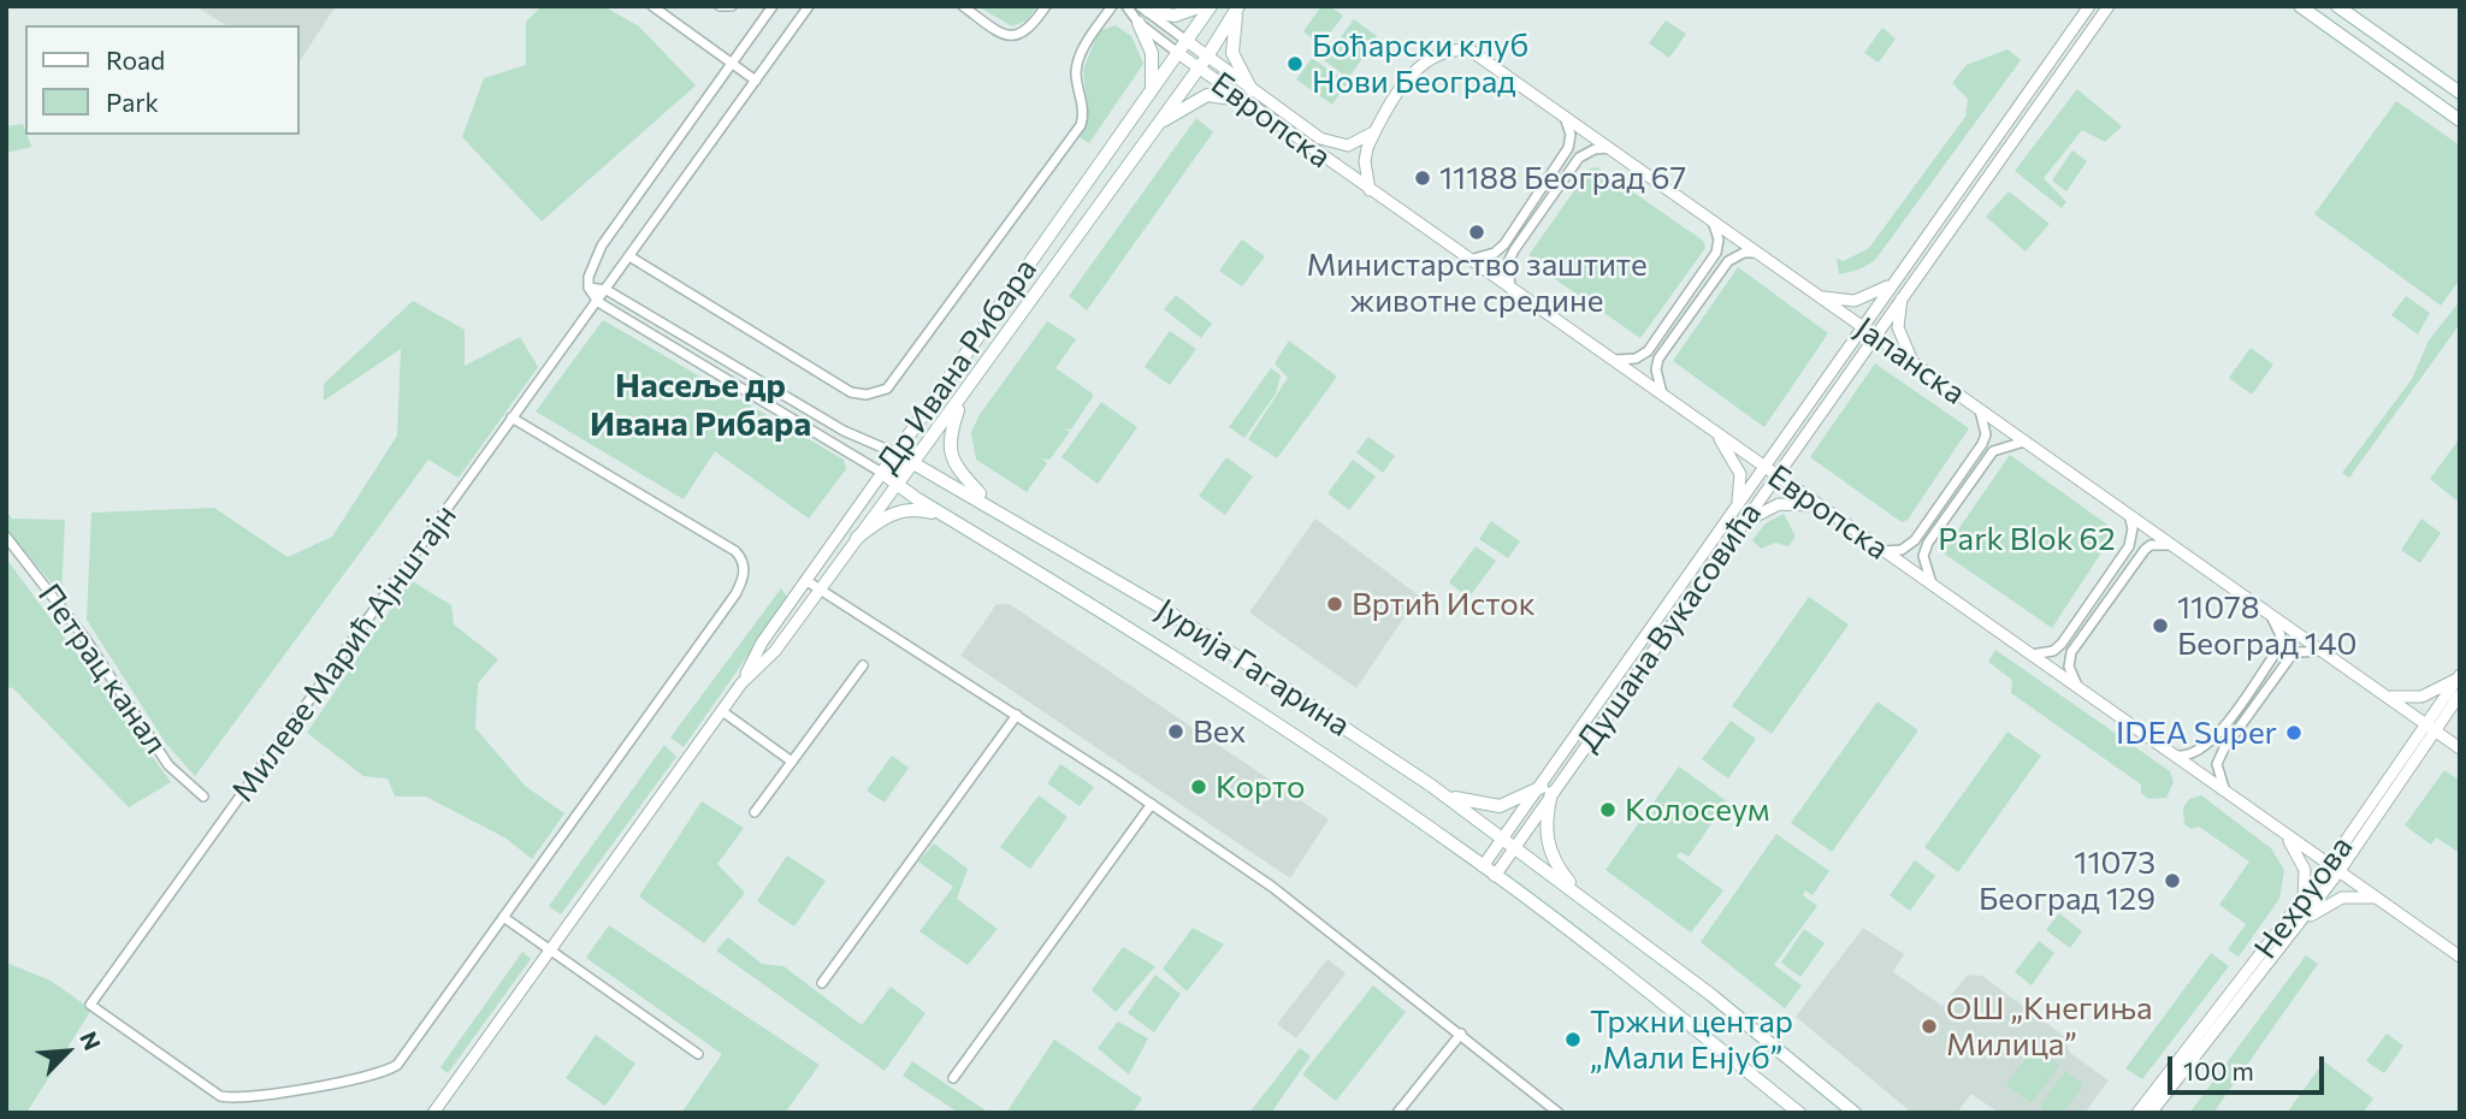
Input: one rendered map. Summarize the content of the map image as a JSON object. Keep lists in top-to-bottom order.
{
  "streets": {
    "main road": ["Др Ивана Рибара", "Јурија Гагарина"],
    "street": [
      "Европска",
      "Јапанска",
      "Душана Вукасовића",
      "Милеве Марић Ајнштајн",
      "Петрац канал",
      "Нехруова"
    ]
  },
  "crossings": [
    ["Европска", "Јапанска"],
    ["Европска", "Др Ивана Рибара"],
    ["Европска", "Душана Вукасовића"],
    ["Европска", "Нехруова"],
    ["Јапанска", "Душана Вукасовића"],
    ["Јапанска", "Нехруова"],
    ["Др Ивана Рибара", "Милеве Марић Ајнштајн"],
    ["Др Ивана Рибара", "Јурија Гагарина"],
    ["Душана Вукасовића", "Јурија Гагарина"],
    ["Милеве Марић Ајнштајн", "Јурија Гагарина"]
  ],
  "districts": ["Насеље др Ивана Рибара"],
  "parks": ["Park Blok 62"],
  "places": [
    "Боћарски клуб Нови Београд",
    "11188 Београд 67",
    "Министарство заштите животне средине",
    "Вртић Исток",
    "11078 Београд 140",
    "Bex",
    "IDEA Super",
    "Корто",
    "Колосеум",
    "11073 Београд 129",
    "ОШ „Кнегиња Милица”",
    "Тржни центар „Мали Енјуб”"
  ],
  "legend": ["Road", "Park"],
  "scale_bar": "100 m",
  "north": "top right"
}
